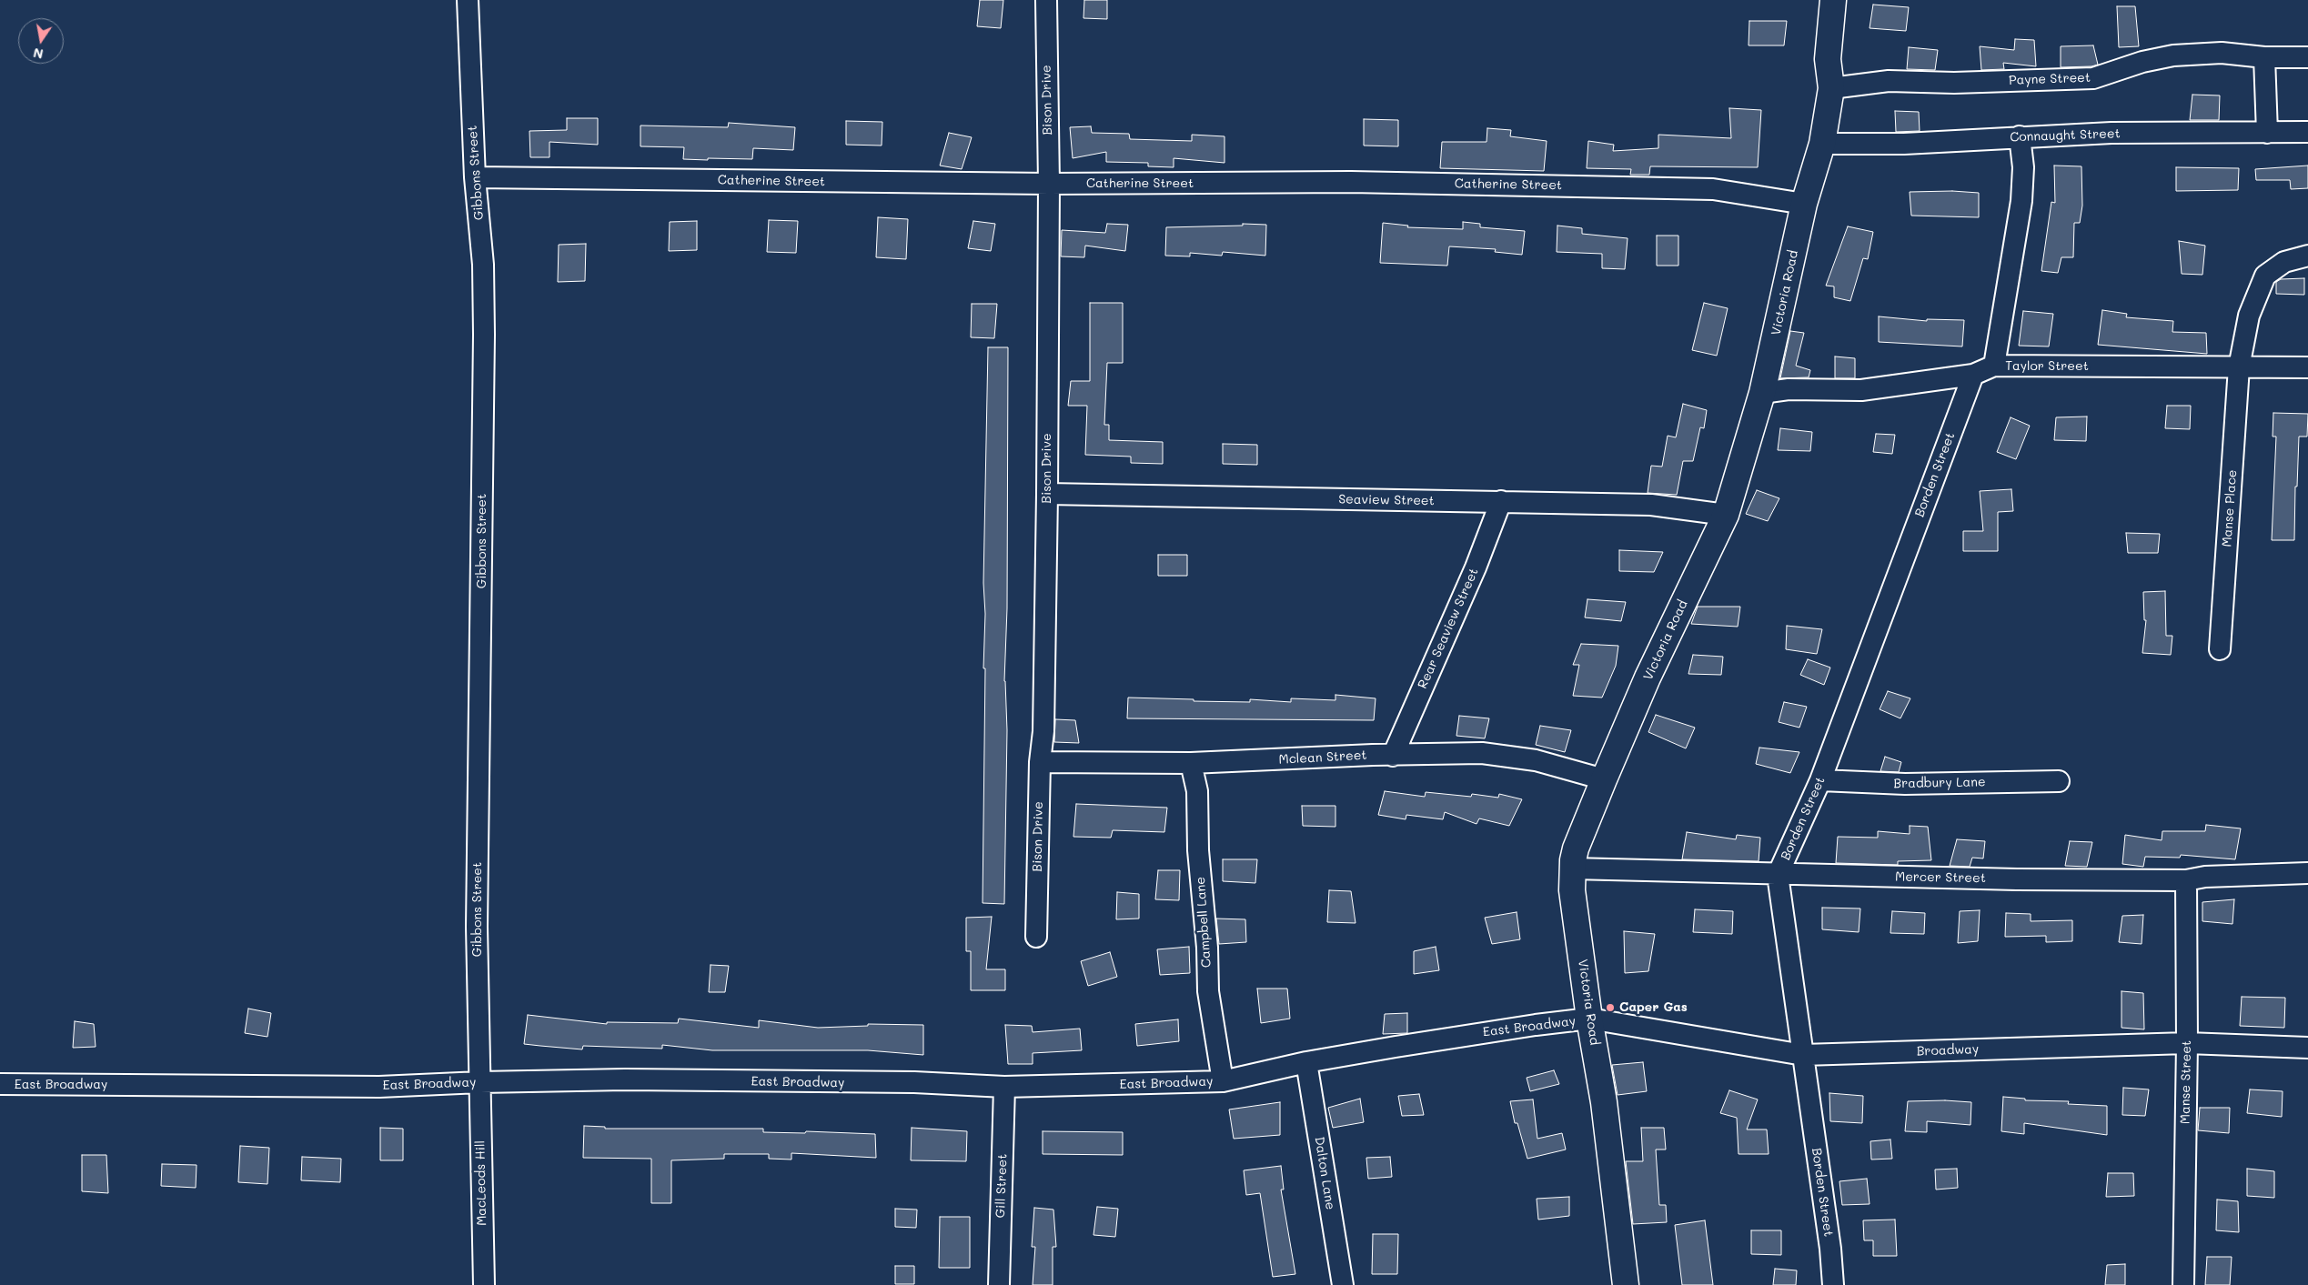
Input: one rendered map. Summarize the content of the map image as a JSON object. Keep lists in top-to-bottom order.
{
  "streets": {
    "main road": ["Victoria Road"],
    "street": [
      "Payne Street",
      "Bison Drive",
      "Connaught Street",
      "Gibbons Street",
      "Catherine Street",
      "Taylor Street",
      "Borden Street",
      "Seaview Street",
      "Manse Place",
      "Rear Seaview Street",
      "Mclean Street",
      "Bradbury Lane",
      "Mercer Street",
      "Campbell Lane",
      "East Broadway",
      "Broadway",
      "Manse Street",
      "Dalton Lane",
      "MacLeods Hill",
      "Gill Street"
    ]
  },
  "crossings": [
    ["Payne Street", "Victoria Road"],
    ["Bison Drive", "Catherine Street"],
    ["Bison Drive", "Seaview Street"],
    ["Bison Drive", "Mclean Street"],
    ["Connaught Street", "Victoria Road"],
    ["Gibbons Street", "Catherine Street"],
    ["Gibbons Street", "East Broadway"],
    ["Gibbons Street", "MacLeods Hill"],
    ["Catherine Street", "Victoria Road"],
    ["Victoria Road", "Taylor Street"],
    ["Victoria Road", "Seaview Street"],
    ["Victoria Road", "Mclean Street"],
    ["Victoria Road", "Mercer Street"],
    ["Victoria Road", "East Broadway"],
    ["Victoria Road", "Broadway"],
    ["Taylor Street", "Borden Street"],
    ["Taylor Street", "Manse Place"],
    ["Borden Street", "Bradbury Lane"],
    ["Borden Street", "Mercer Street"],
    ["Borden Street", "Broadway"],
    ["Seaview Street", "Rear Seaview Street"],
    ["Rear Seaview Street", "Mclean Street"],
    ["Mclean Street", "Campbell Lane"],
    ["Mercer Street", "Manse Street"],
    ["Campbell Lane", "East Broadway"],
    ["East Broadway", "Broadway"],
    ["East Broadway", "Dalton Lane"],
    ["East Broadway", "MacLeods Hill"],
    ["East Broadway", "Gill Street"],
    ["Broadway", "Manse Street"]
  ],
  "places": ["Caper Gas"],
  "north": "bottom"
}
